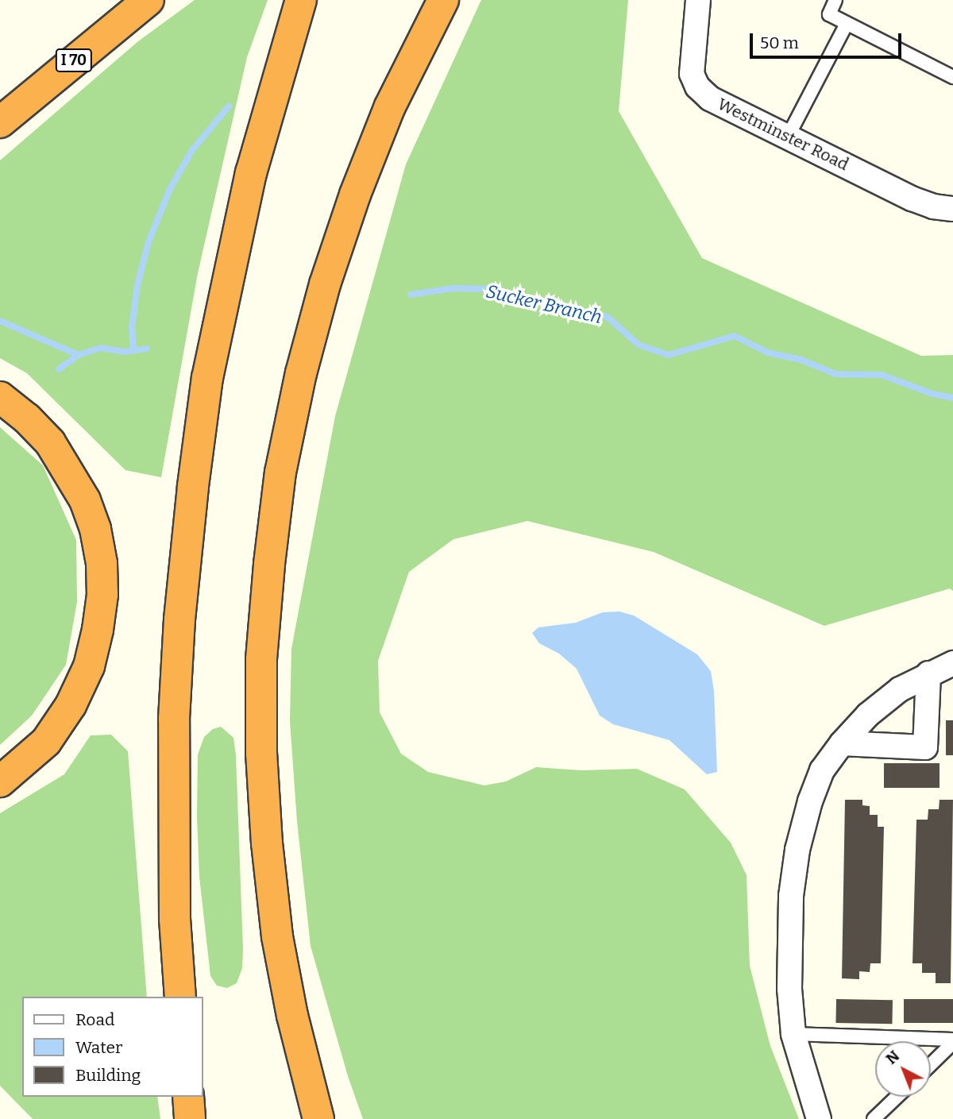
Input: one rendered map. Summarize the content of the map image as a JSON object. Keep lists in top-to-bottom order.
{
  "streets": {
    "highway": ["I 70"],
    "street": ["Westminster Road"]
  },
  "water": ["Sucker Branch"],
  "legend": ["Road", "Water", "Building"],
  "scale_bar": "50 m",
  "north": "top left"
}
